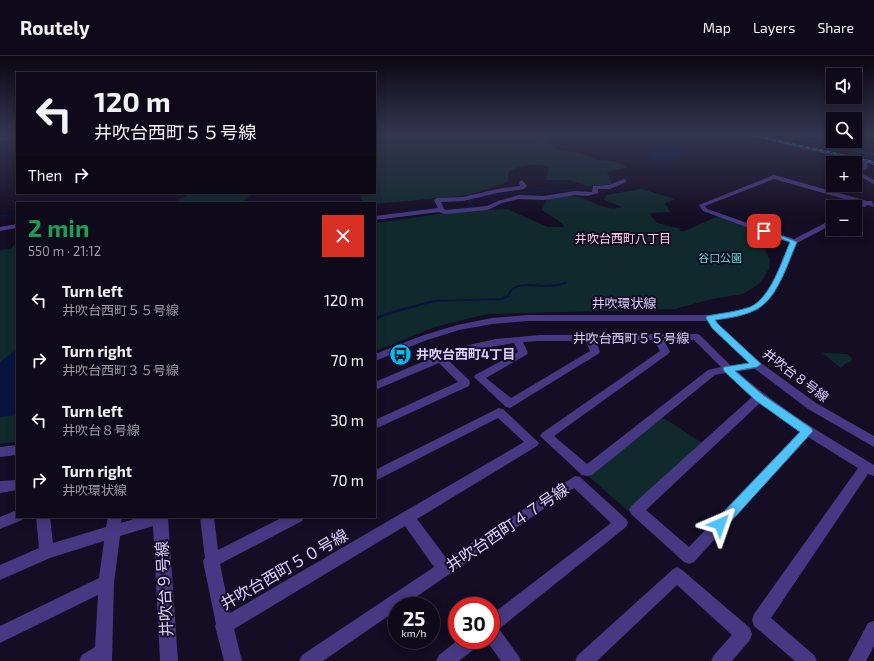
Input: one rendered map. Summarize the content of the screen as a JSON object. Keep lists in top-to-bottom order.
{
  "streets": {
    "street": [
      "井吹環状線",
      "井吹台西町５５号線",
      "井吹台８号線",
      "井吹台西町４７号線",
      "井吹台西町５０号線",
      "井吹台９号線"
    ]
  },
  "crossings": [
    ["井吹環状線", "井吹台８号線"]
  ],
  "districts": ["井吹台西町八丁目"],
  "parks": ["谷口公園"],
  "places": {
    "bus stop": ["井吹台西町4丁目"]
  },
  "page": {
    "header": "Routely",
    "nav": ["Map", "Layers", "Share"],
    "map_buttons": ["+", "−"],
    "turn": ["120 m", "井吹台西町５５号線"],
    "then": "Then",
    "heading": ["2 min", "550 m · 21:12"],
    "list": [
      {
        "name": "Turn left",
        "note": "井吹台西町５５号線",
        "value": "120 m"
      },
      {
        "name": "Turn right",
        "note": "井吹台西町３５号線",
        "value": "70 m"
      },
      {
        "name": "Turn left",
        "note": "井吹台８号線",
        "value": "30 m"
      },
      {
        "name": "Turn right",
        "note": "井吹環状線",
        "value": "70 m"
      }
    ],
    "speed": "25 km/h",
    "limit": "30"
  }
}
